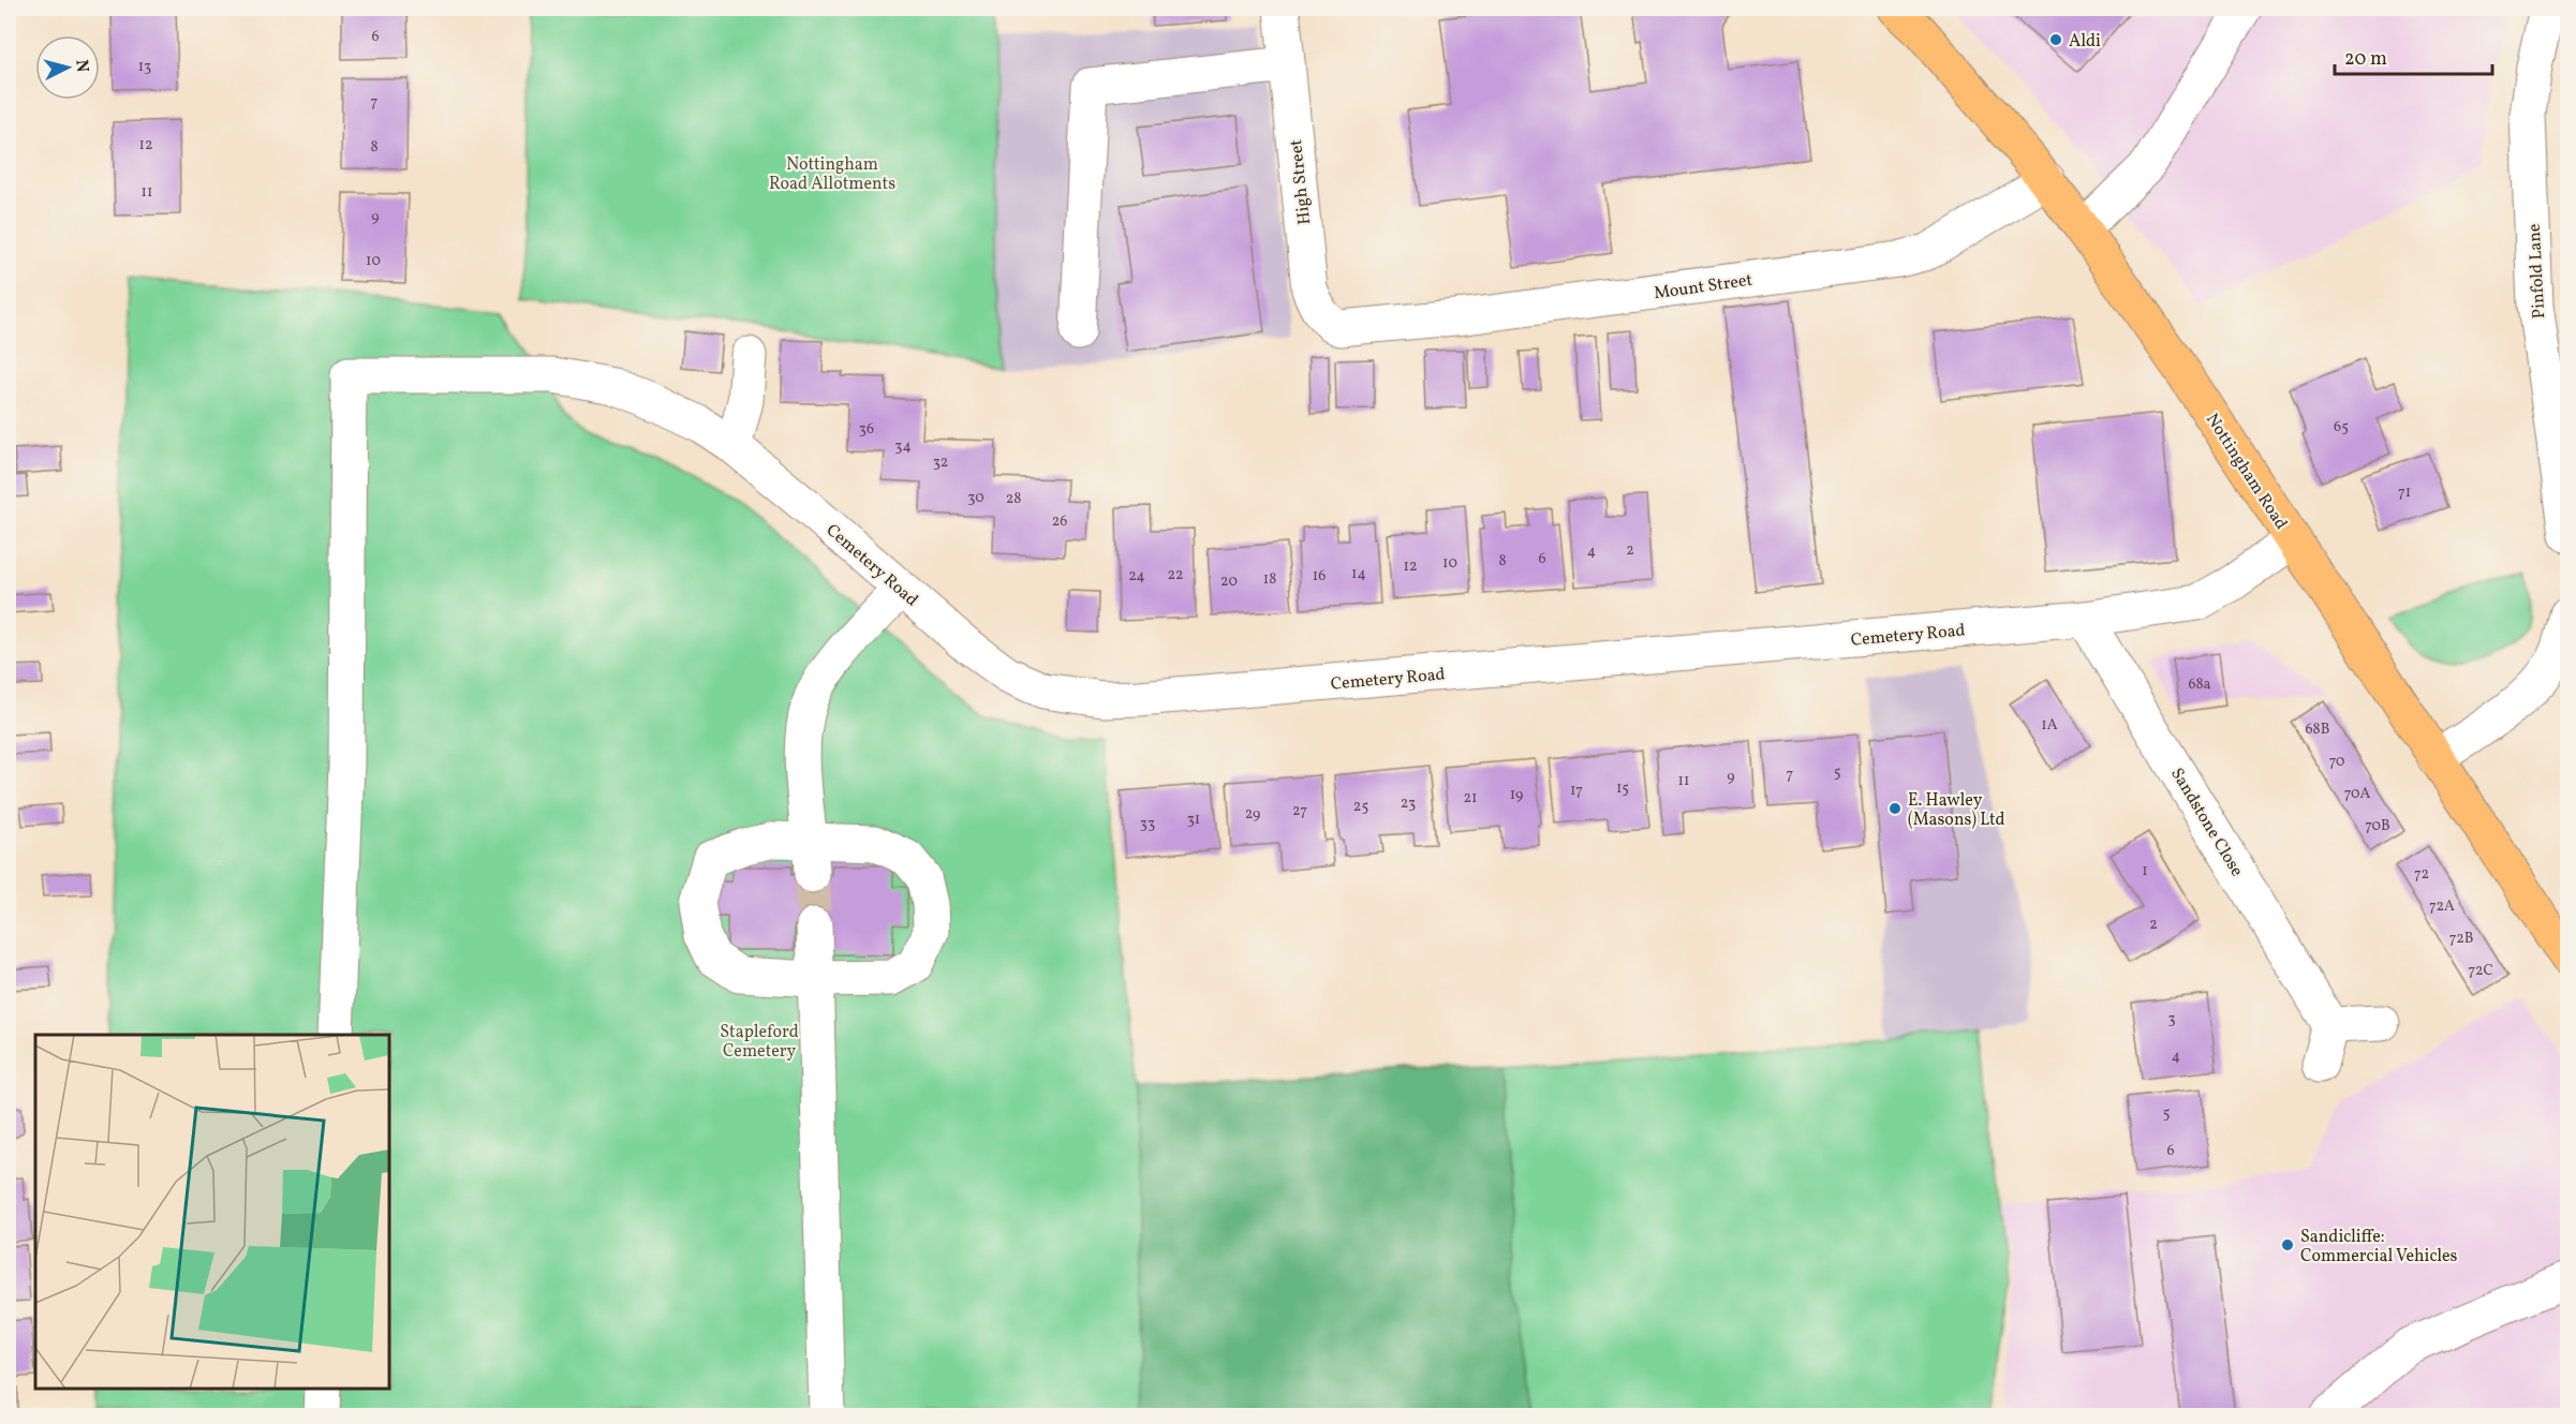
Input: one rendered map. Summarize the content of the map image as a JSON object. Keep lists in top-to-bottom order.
{
  "streets": {
    "main road": ["Nottingham Road"],
    "street": [
      "High Street",
      "Pinfold Lane",
      "Mount Street",
      "Cemetery Road",
      "Sandstone Close"
    ]
  },
  "crossings": [
    ["High Street", "Mount Street"],
    ["Mount Street", "Nottingham Road"],
    ["Nottingham Road", "Cemetery Road"],
    ["Cemetery Road", "Sandstone Close"]
  ],
  "parks": ["Nottingham Road Allotments", "Stapleford Cemetery"],
  "places": ["Aldi", "E. Hawley (Masons) Ltd", "Sandicliffe: Commercial Vehicles"],
  "house_numbers": [
    "6",
    "13",
    "7",
    "12",
    "8",
    "11",
    "9",
    "10",
    "65",
    "36",
    "34",
    "32",
    "71",
    "30",
    "28",
    "26",
    "2",
    "4",
    "6",
    "8",
    "10",
    "12",
    "14",
    "22",
    "24",
    "16",
    "18",
    "20",
    "68a",
    "1A",
    "68B",
    "70",
    "5",
    "7",
    "9",
    "11",
    "15",
    "17",
    "70A",
    "19",
    "21",
    "23",
    "25",
    "27",
    "29",
    "31",
    "33",
    "70B",
    "1",
    "72",
    "72A",
    "2",
    "72B",
    "72C",
    "3",
    "4",
    "5",
    "6"
  ],
  "scale_bar": "20 m",
  "north": "right"
}
